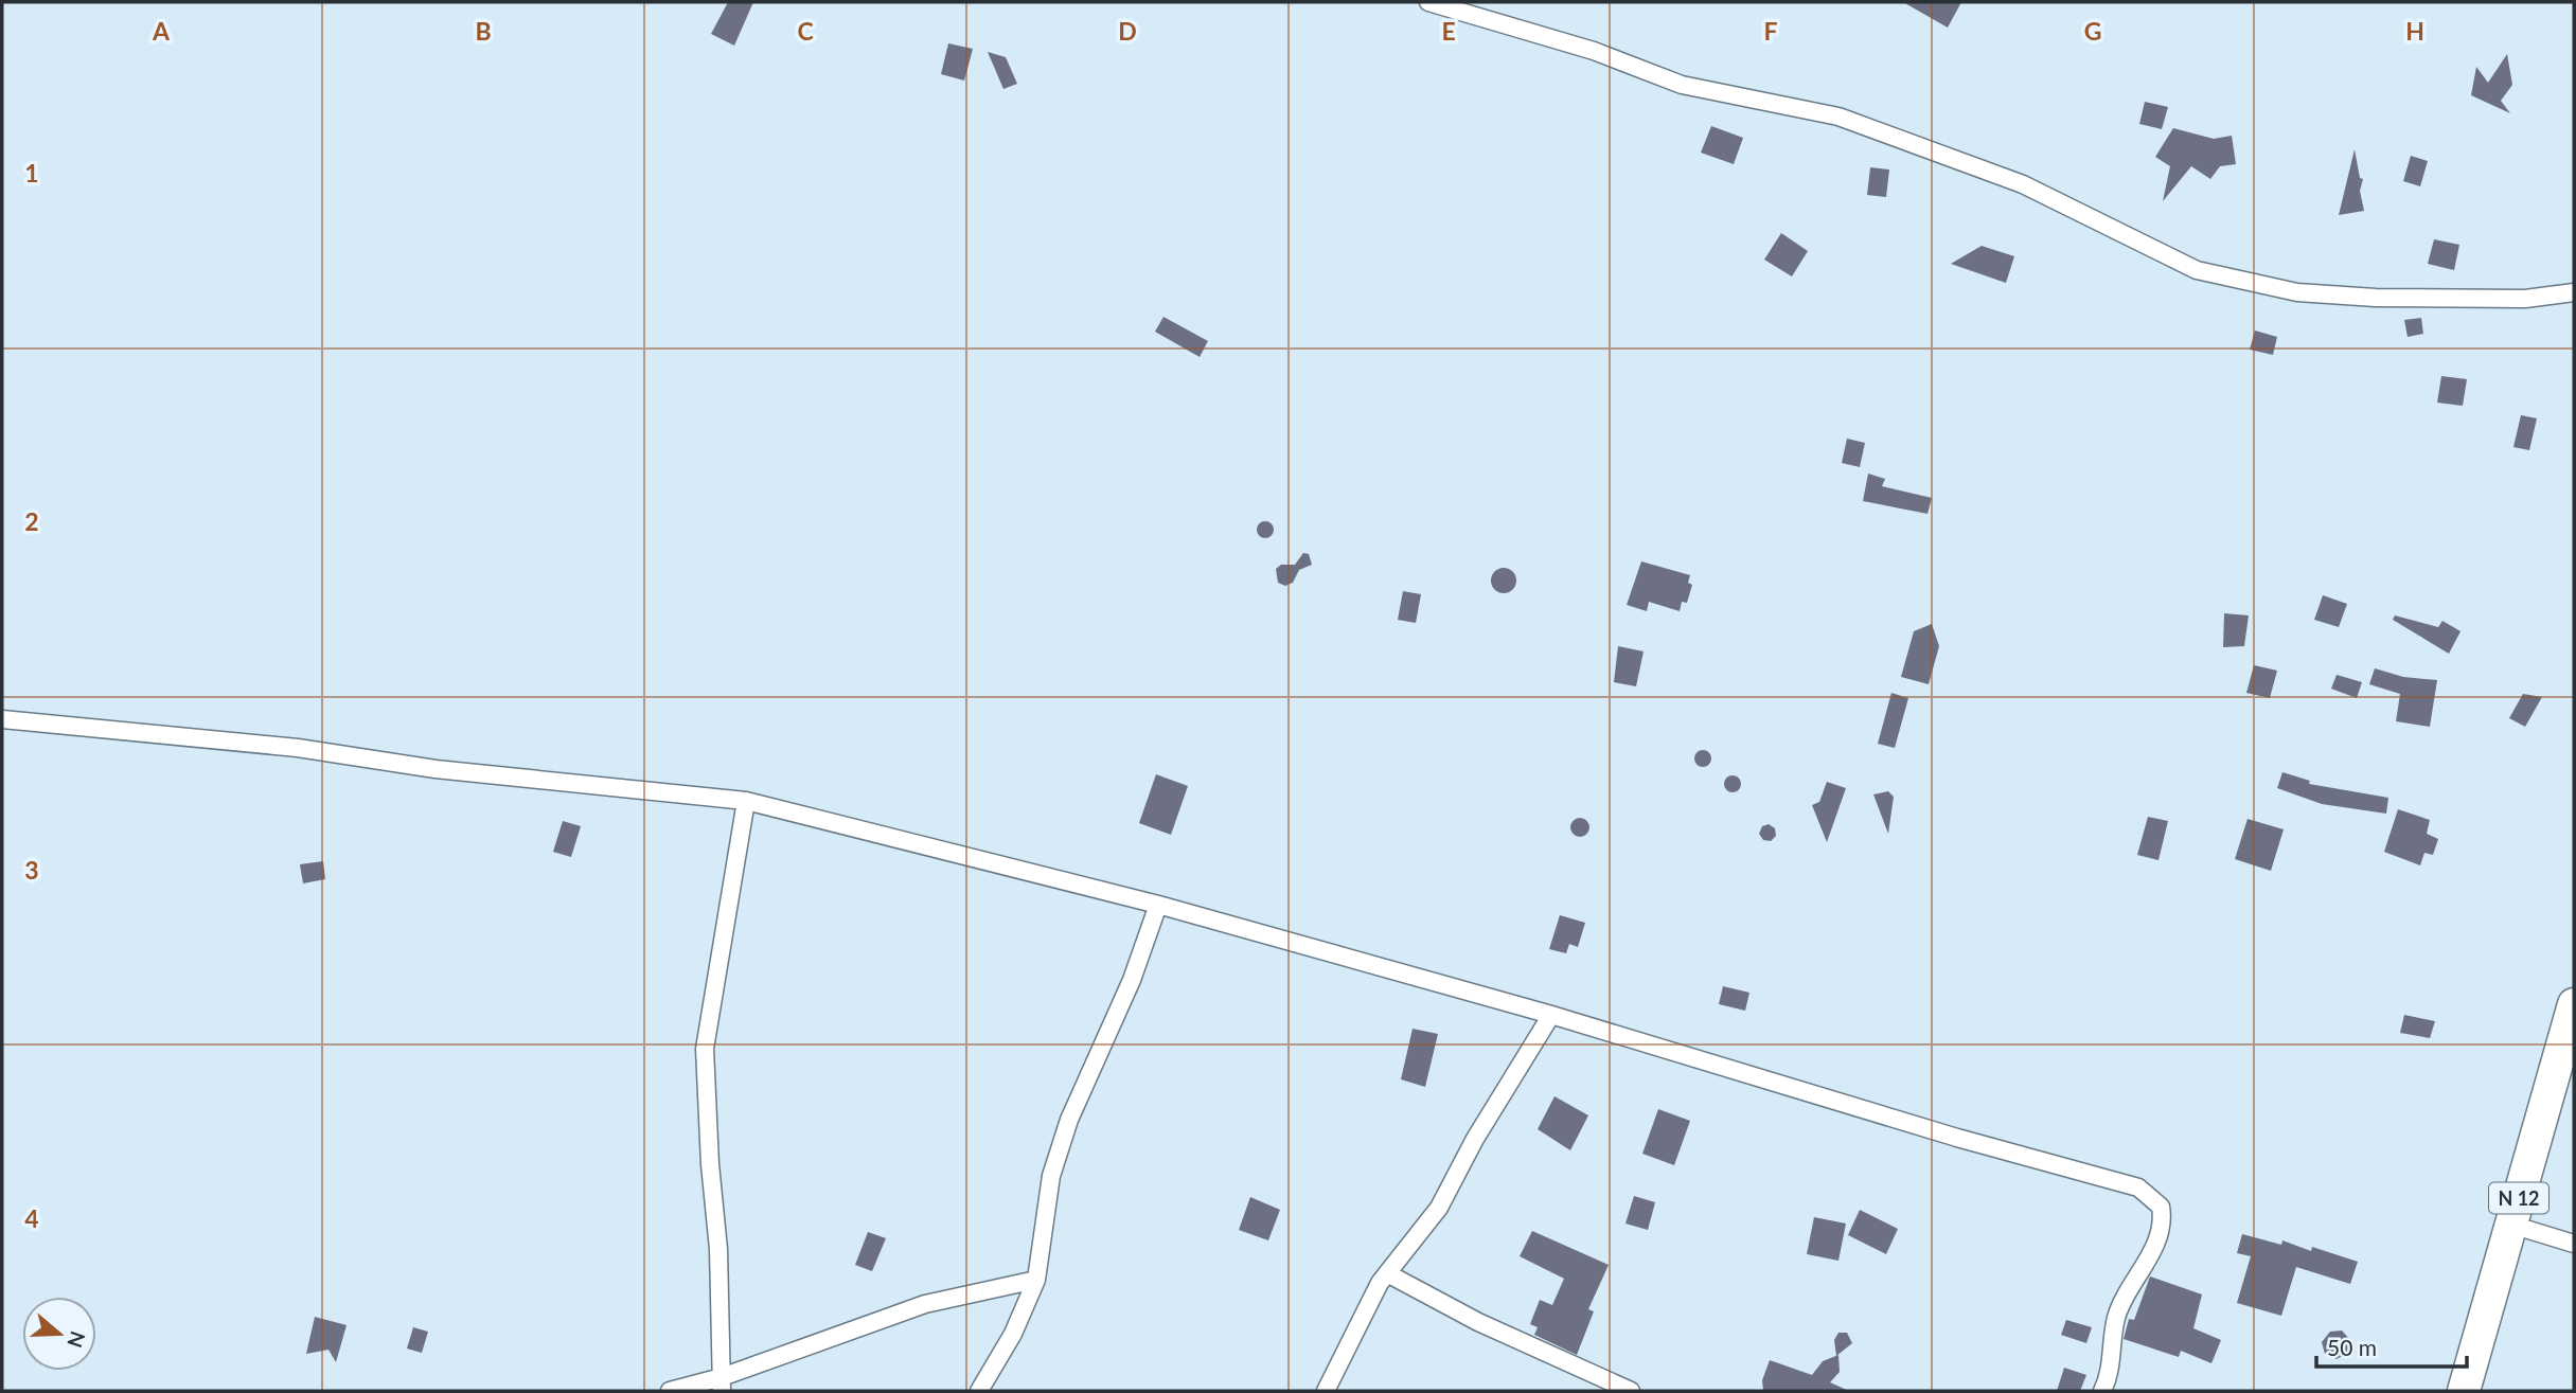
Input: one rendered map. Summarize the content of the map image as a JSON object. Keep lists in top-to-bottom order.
{
  "streets": {
    "highway": ["N 12"]
  },
  "scale_bar": "50 m",
  "north": "right",
  "grid": {
    "columns": [
      "A",
      "B",
      "C",
      "D",
      "E",
      "F",
      "G",
      "H"
    ],
    "rows": [
      "1",
      "2",
      "3",
      "4"
    ]
  }
}
